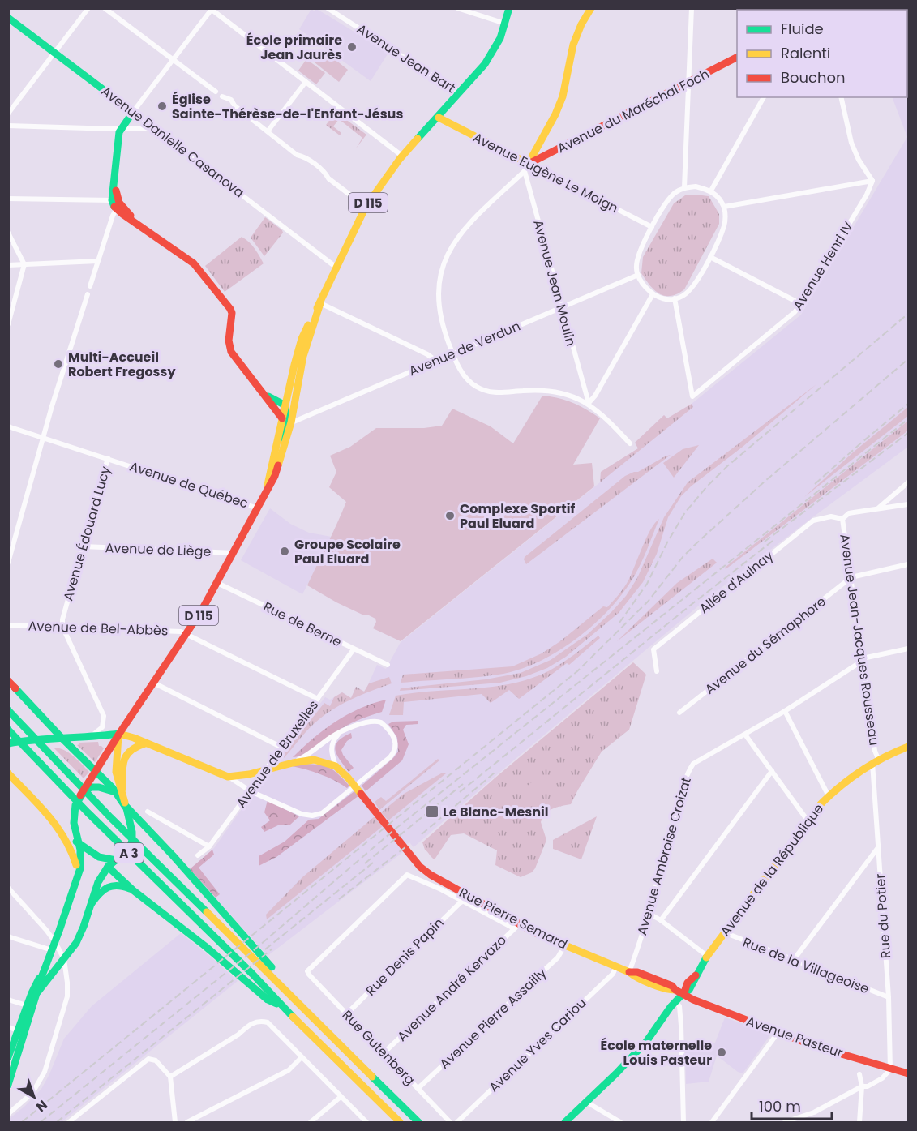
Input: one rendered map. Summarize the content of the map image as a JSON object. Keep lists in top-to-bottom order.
{
  "streets": {
    "main road": [
      "Avenue du Maréchal Foch",
      "Avenue Danielle Casanova",
      "Avenue Eugène Le Moign",
      "D 115",
      "A 3",
      "Avenue de la République",
      "Rue Pierre Semard",
      "Avenue Pasteur"
    ],
    "street": [
      "Avenue Jean Bart",
      "Avenue Henri IV",
      "Avenue Jean Moulin",
      "Avenue de Verdun",
      "Avenue de Québec",
      "Avenue Édouard Lucy",
      "Avenue de Liège",
      "Allée d'Aulnay",
      "Rue de Berne",
      "Avenue de Bel-Abbès",
      "Avenue Jean-Jacques Rousseau",
      "Avenue du Sémaphore",
      "Avenue de Bruxelles",
      "Avenue Ambroise Croizat",
      "Rue du Potier",
      "Rue Denis Papin",
      "Rue de la Villageoise",
      "Avenue André Kervazo",
      "Avenue Pierre Assailly",
      "Avenue Yves Cariou",
      "Rue Gutenberg"
    ]
  },
  "crossings": [
    ["Avenue Jean Bart", "D 115"],
    ["Avenue Danielle Casanova", "D 115"],
    ["Avenue Eugène Le Moign", "D 115"],
    ["Avenue Eugène Le Moign", "Avenue Henri IV"],
    ["Avenue Eugène Le Moign", "Avenue de Verdun"],
    ["D 115", "Avenue de Verdun"],
    ["D 115", "Avenue de Québec"],
    ["D 115", "Avenue de Liège"],
    ["D 115", "Rue de Berne"],
    ["D 115", "Avenue de Bel-Abbès"],
    ["Avenue Henri IV", "Avenue de Verdun"],
    ["Avenue Jean Moulin", "Avenue de Verdun"],
    ["Avenue de Québec", "Avenue Édouard Lucy"],
    ["Avenue Édouard Lucy", "Avenue de Liège"],
    ["Avenue Édouard Lucy", "Avenue de Bel-Abbès"],
    ["Allée d'Aulnay", "Avenue Jean-Jacques Rousseau"],
    ["Rue de Berne", "Avenue de Bruxelles"],
    ["Avenue de Bel-Abbès", "Avenue de Bruxelles"],
    ["Avenue Jean-Jacques Rousseau", "Avenue du Sémaphore"],
    ["Avenue Jean-Jacques Rousseau", "Avenue Ambroise Croizat"],
    ["Avenue Jean-Jacques Rousseau", "Avenue de la République"],
    ["Avenue Jean-Jacques Rousseau", "Rue du Potier"],
    ["Avenue Ambroise Croizat", "Rue Pierre Semard"],
    ["Avenue de la République", "Rue du Potier"],
    ["Avenue de la République", "Rue Pierre Semard"],
    ["Avenue de la République", "Rue de la Villageoise"],
    ["Avenue de la République", "Avenue Pasteur"],
    ["Rue du Potier", "Rue de la Villageoise"],
    ["Rue du Potier", "Avenue Pasteur"],
    ["Rue Pierre Semard", "Rue Denis Papin"],
    ["Rue Pierre Semard", "Avenue André Kervazo"],
    ["Rue Pierre Semard", "Avenue Pierre Assailly"],
    ["Rue Pierre Semard", "Avenue Pasteur"],
    ["Rue Pierre Semard", "Avenue Yves Cariou"],
    ["Rue Pierre Semard", "Rue Gutenberg"],
    ["Rue Denis Papin", "Rue Gutenberg"],
    ["Avenue André Kervazo", "Rue Gutenberg"],
    ["Avenue Pierre Assailly", "Rue Gutenberg"]
  ],
  "places": {
    "other": [
      "École primaire Jean Jaurès",
      "Église Sainte-Thérèse-de-l'Enfant-Jésus",
      "Multi-Accueil Robert Fregossy",
      "Complexe Sportif Paul Eluard",
      "Groupe Scolaire Paul Eluard",
      "École maternelle Louis Pasteur"
    ],
    "transit": ["Le Blanc-Mesnil"]
  },
  "legend": ["Fluide", "Ralenti", "Bouchon"],
  "scale_bar": "100 m",
  "north": "bottom right"
}
